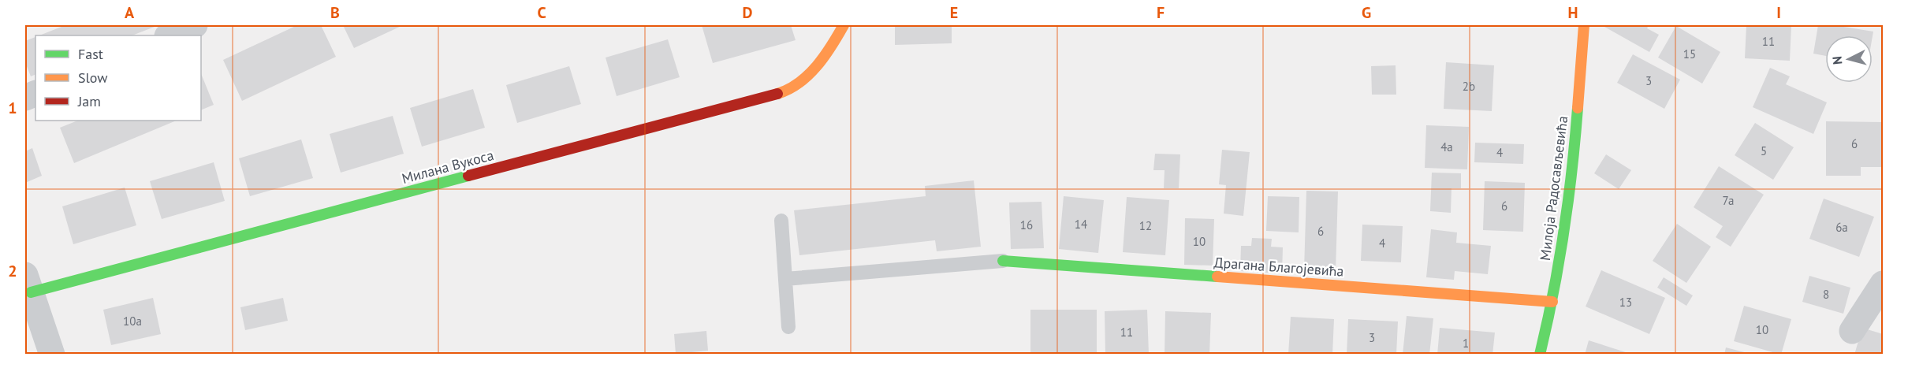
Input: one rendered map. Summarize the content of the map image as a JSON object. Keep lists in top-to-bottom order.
{
  "streets": {
    "street": ["Милана Вукоса", "Милоја Радосављевића", "Драгана Благојевића"]
  },
  "crossings": [
    ["Милоја Радосављевића", "Драгана Благојевића"]
  ],
  "house_numbers": [
    "11",
    "15",
    "3",
    "2b",
    "6",
    "4a",
    "5",
    "4",
    "7a",
    "6",
    "14",
    "16",
    "12",
    "6a",
    "6",
    "10",
    "4",
    "8",
    "13",
    "10a",
    "10",
    "11",
    "3",
    "1"
  ],
  "legend": ["Fast", "Slow", "Jam"],
  "north": "left",
  "grid": {
    "columns": [
      "A",
      "B",
      "C",
      "D",
      "E",
      "F",
      "G",
      "H",
      "I"
    ],
    "rows": ["1", "2"]
  }
}
